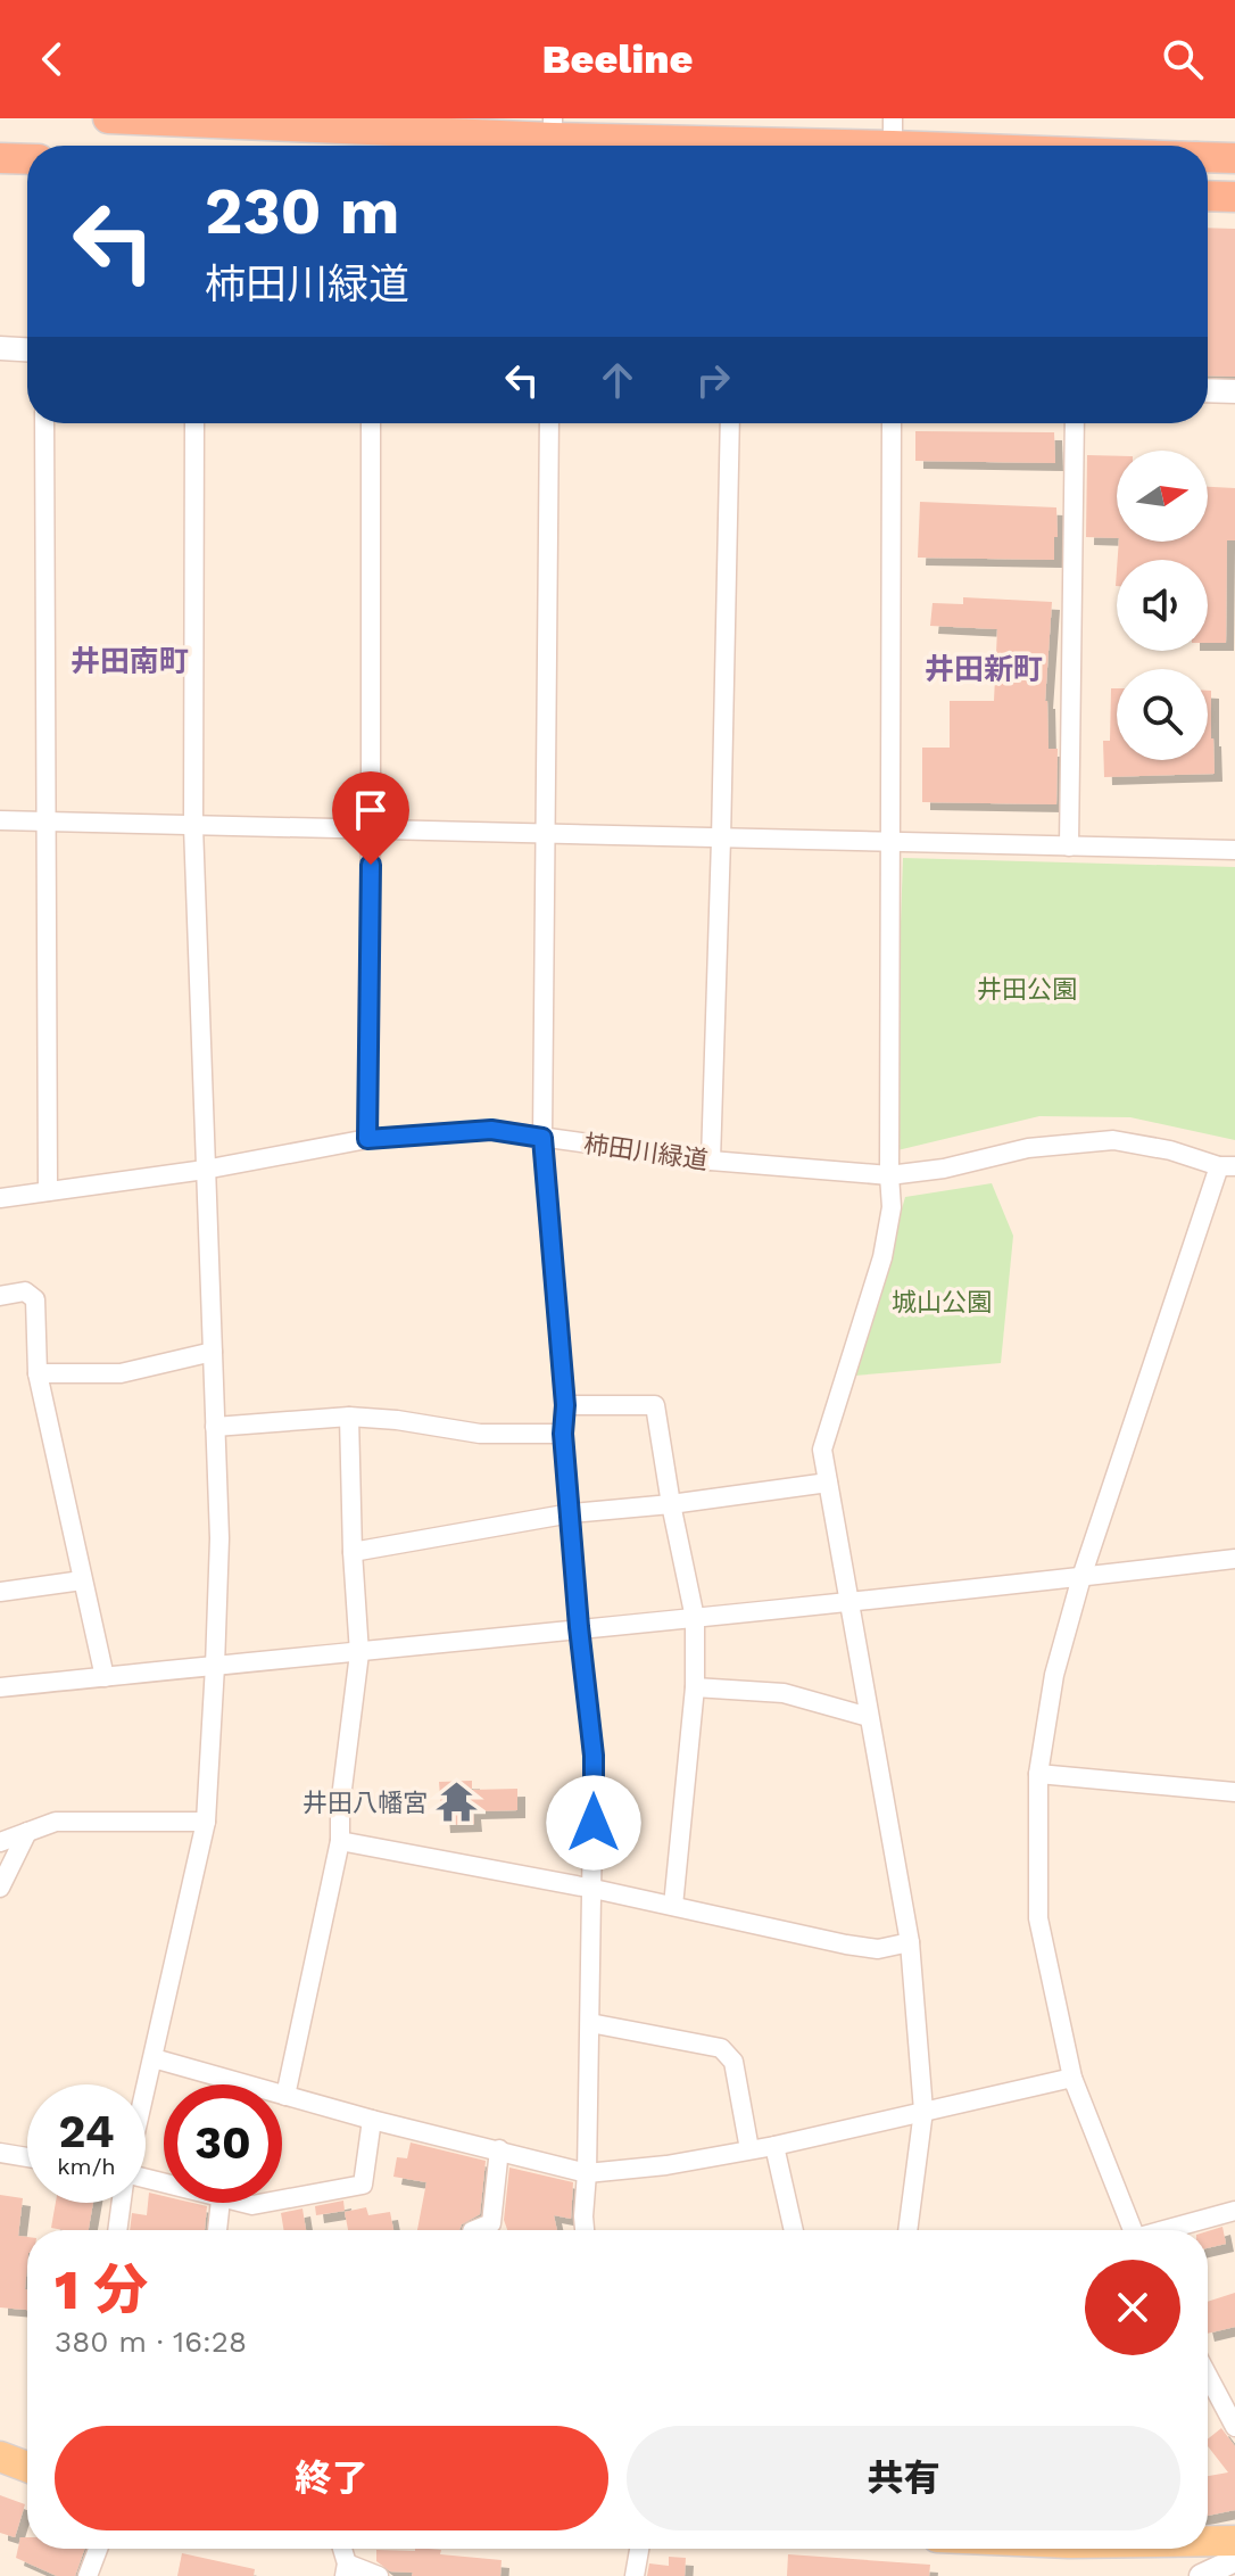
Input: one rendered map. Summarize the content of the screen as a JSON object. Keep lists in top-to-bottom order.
{
  "streets": {
    "street": ["柿田川緑道"]
  },
  "districts": ["井田南町", "井田新町"],
  "parks": ["井田公園", "城山公園"],
  "places": {
    "temple": ["井田八幡宮"]
  },
  "north": "right",
  "page": {
    "header": "Beeline",
    "turn": ["230 m", "柿田川緑道"],
    "speed": "24 km/h",
    "limit": "30",
    "heading": ["1 分", "380 m · 16:28"],
    "buttons": ["終了", "共有"]
  }
}
